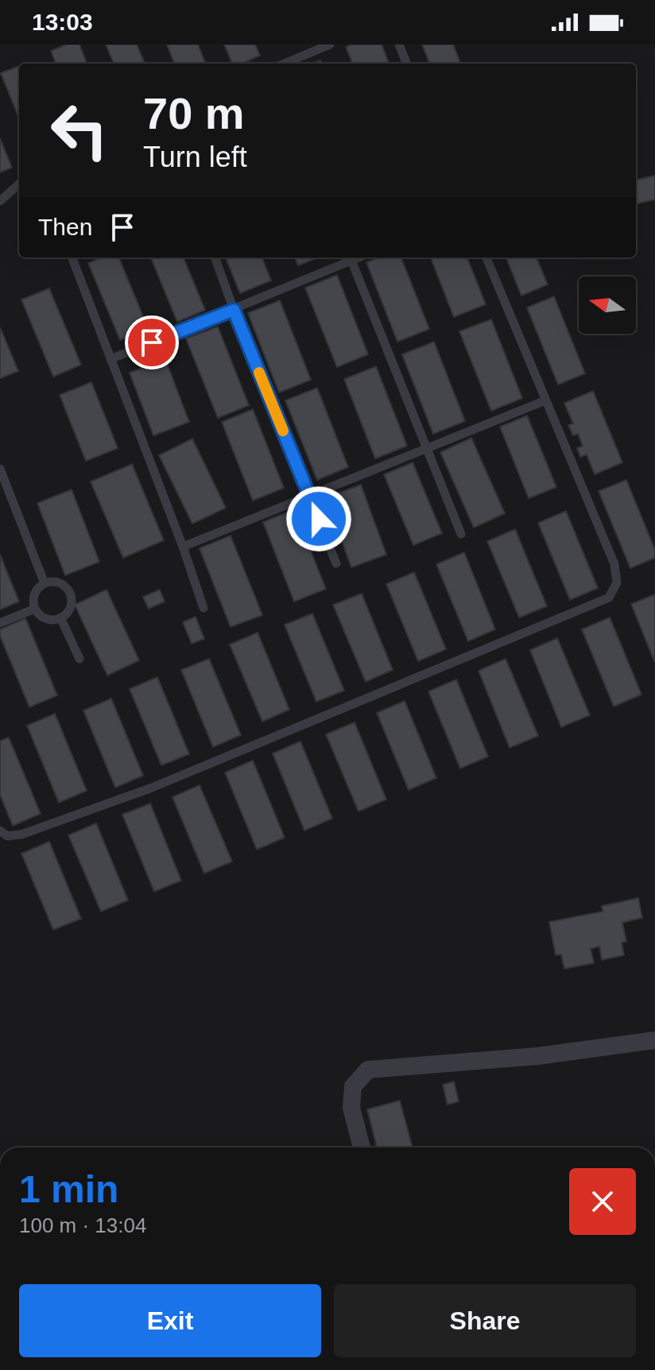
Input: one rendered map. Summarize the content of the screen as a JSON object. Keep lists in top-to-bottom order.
{
  "north": "left",
  "page": {
    "status": "13:03",
    "turn": ["70 m", "Turn left"],
    "then": "Then",
    "heading": ["1 min", "100 m · 13:04"],
    "buttons": ["Exit", "Share"]
  }
}
